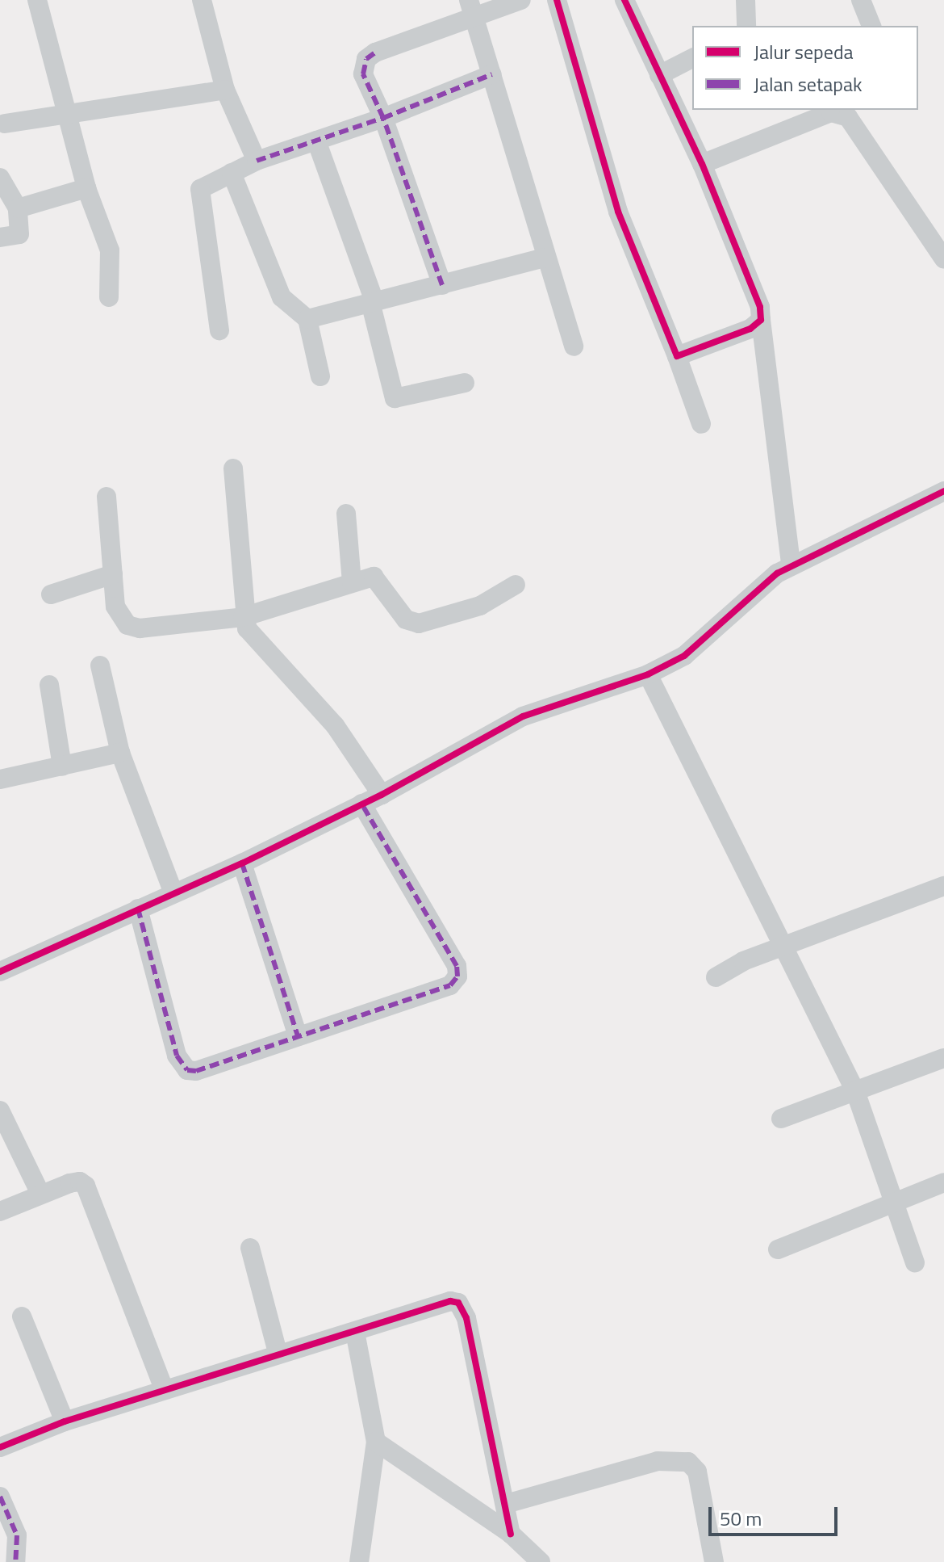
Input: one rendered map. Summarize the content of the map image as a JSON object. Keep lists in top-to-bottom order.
{
  "legend": ["Jalur sepeda", "Jalan setapak"],
  "scale_bar": "50 m"
}
